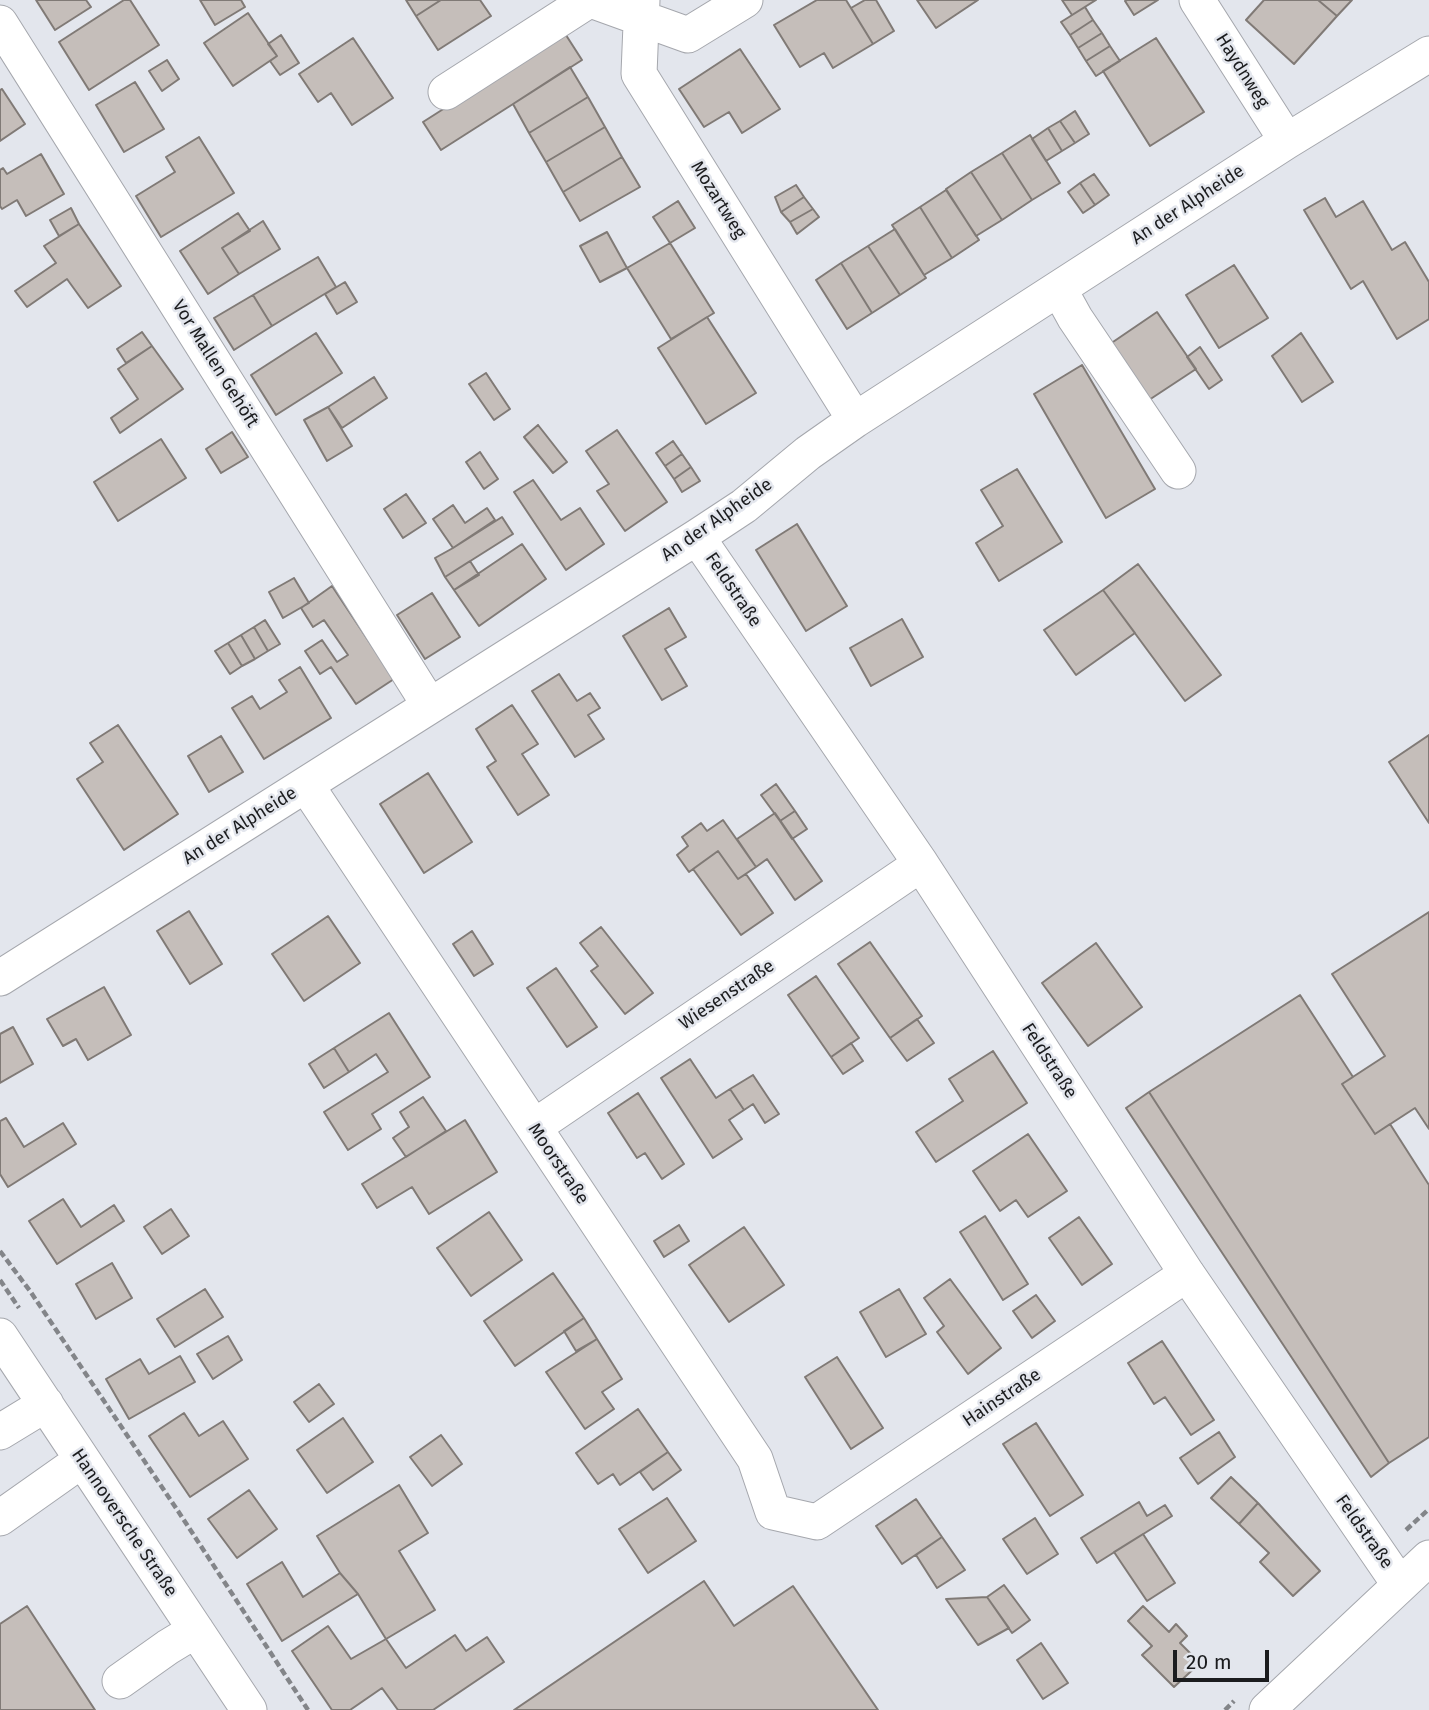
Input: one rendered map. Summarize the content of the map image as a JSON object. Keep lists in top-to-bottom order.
{
  "streets": {
    "street": [
      "Haydnweg",
      "Mozartweg",
      "An der Alpheide",
      "Vor Mallen Gehöft",
      "Feldstraße",
      "Wiesenstraße",
      "Moorstraße",
      "Hainstraße",
      "Hannoversche Straße"
    ]
  },
  "crossings": [
    ["Haydnweg", "An der Alpheide"],
    ["Mozartweg", "An der Alpheide"],
    ["An der Alpheide", "Vor Mallen Gehöft"],
    ["An der Alpheide", "Feldstraße"],
    ["An der Alpheide", "Moorstraße"],
    ["Feldstraße", "Wiesenstraße"],
    ["Feldstraße", "Hainstraße"],
    ["Wiesenstraße", "Moorstraße"],
    ["Moorstraße", "Hainstraße"]
  ],
  "scale_bar": "20 m"
}
